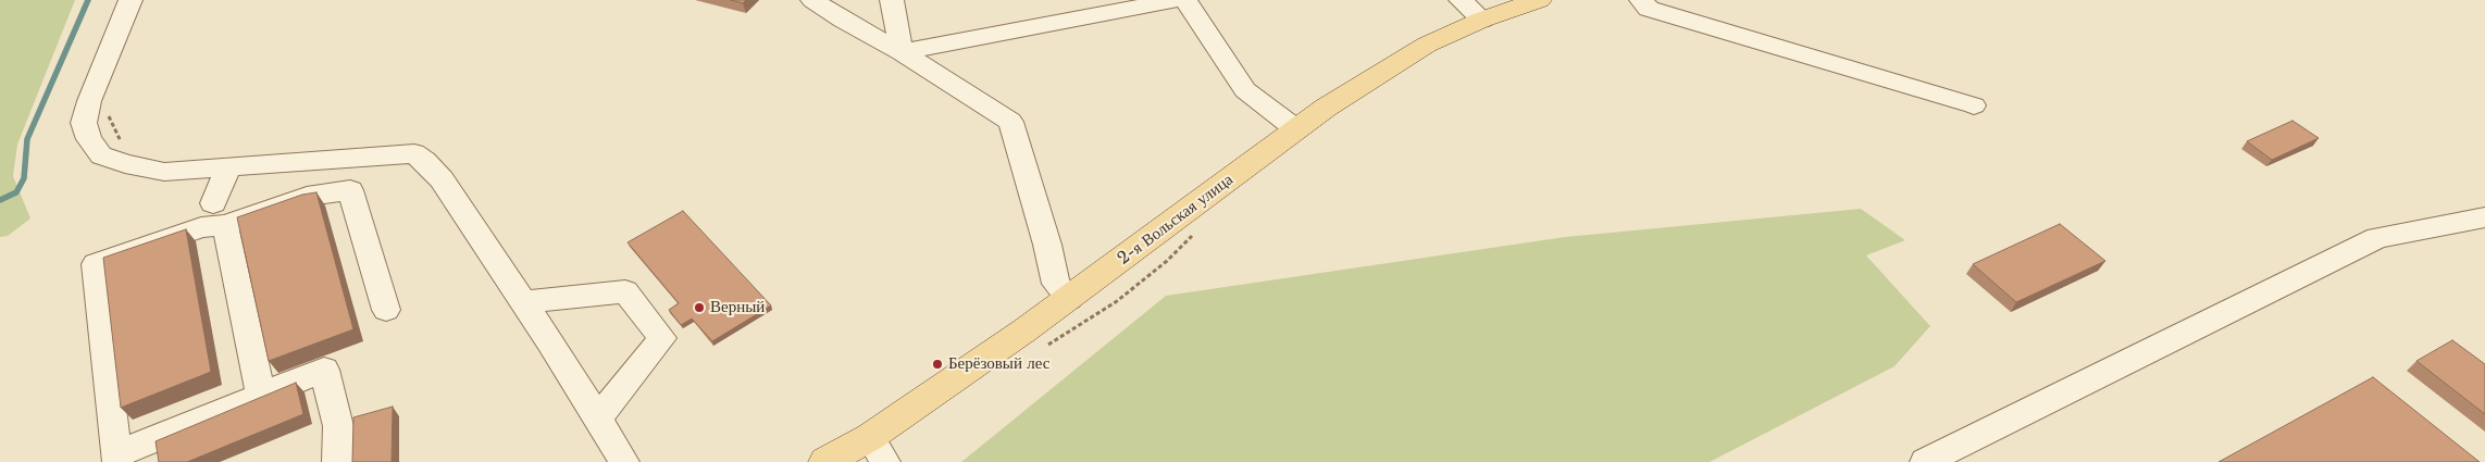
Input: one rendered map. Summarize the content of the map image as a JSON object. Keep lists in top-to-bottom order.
{
  "streets": {
    "main road": ["2-я Вольская улица"]
  },
  "places": ["Верный", "Берёзовый лес"]
}
